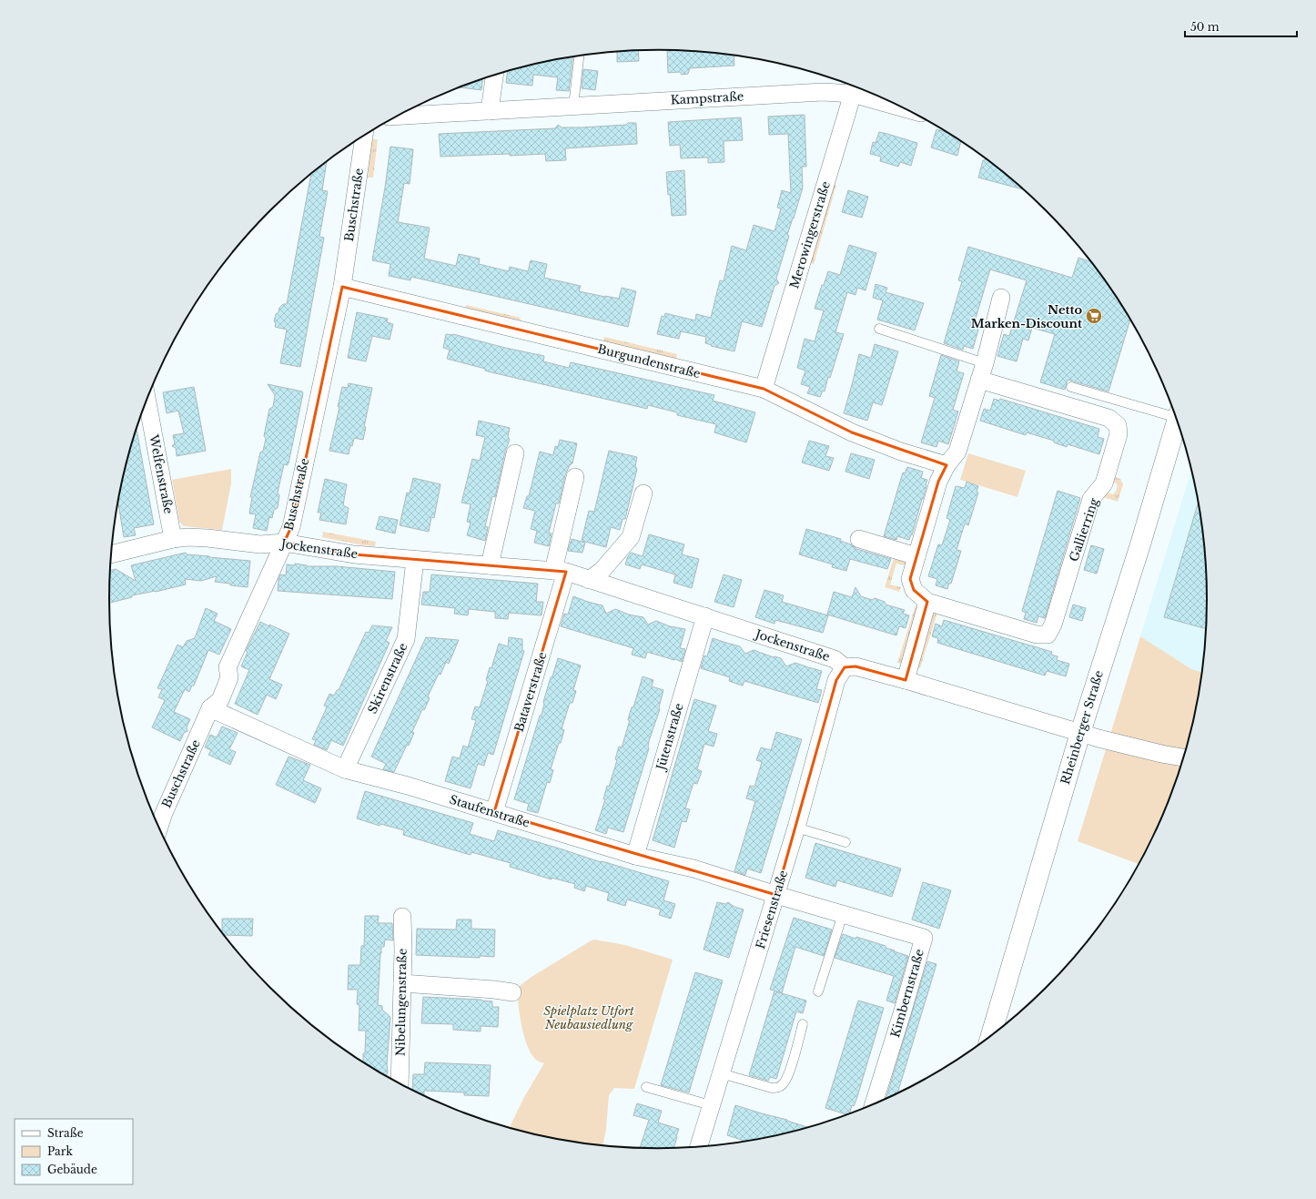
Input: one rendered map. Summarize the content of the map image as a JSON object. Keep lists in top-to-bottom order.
{
  "streets": {
    "main road": ["Rheinberger Straße"],
    "street": [
      "Kampstraße",
      "Buschstraße",
      "Merowingerstraße",
      "Burgundenstraße",
      "Welfenstraße",
      "Gallierring",
      "Jockenstraße",
      "Skirenstraße",
      "Bataverstraße",
      "Jütenstraße",
      "Staufenstraße",
      "Friesenstraße",
      "Kimbernstraße",
      "Nibelungenstraße"
    ]
  },
  "crossings": [
    ["Kampstraße", "Merowingerstraße"],
    ["Buschstraße", "Burgundenstraße"],
    ["Buschstraße", "Jockenstraße"],
    ["Buschstraße", "Staufenstraße"],
    ["Merowingerstraße", "Burgundenstraße"],
    ["Burgundenstraße", "Gallierring"],
    ["Welfenstraße", "Jockenstraße"],
    ["Jockenstraße", "Skirenstraße"],
    ["Jockenstraße", "Bataverstraße"],
    ["Jockenstraße", "Rheinberger Straße"],
    ["Jockenstraße", "Jütenstraße"],
    ["Jockenstraße", "Friesenstraße"],
    ["Skirenstraße", "Staufenstraße"],
    ["Bataverstraße", "Staufenstraße"],
    ["Jütenstraße", "Staufenstraße"],
    ["Staufenstraße", "Friesenstraße"],
    ["Staufenstraße", "Kimbernstraße"],
    ["Friesenstraße", "Kimbernstraße"]
  ],
  "parks": ["Spielplatz Utfort Neubausiedlung"],
  "places": {
    "supermarket": ["Netto Marken-Discount"]
  },
  "legend": ["Straße", "Park", "Gebäude"],
  "scale_bar": "50 m"
}
